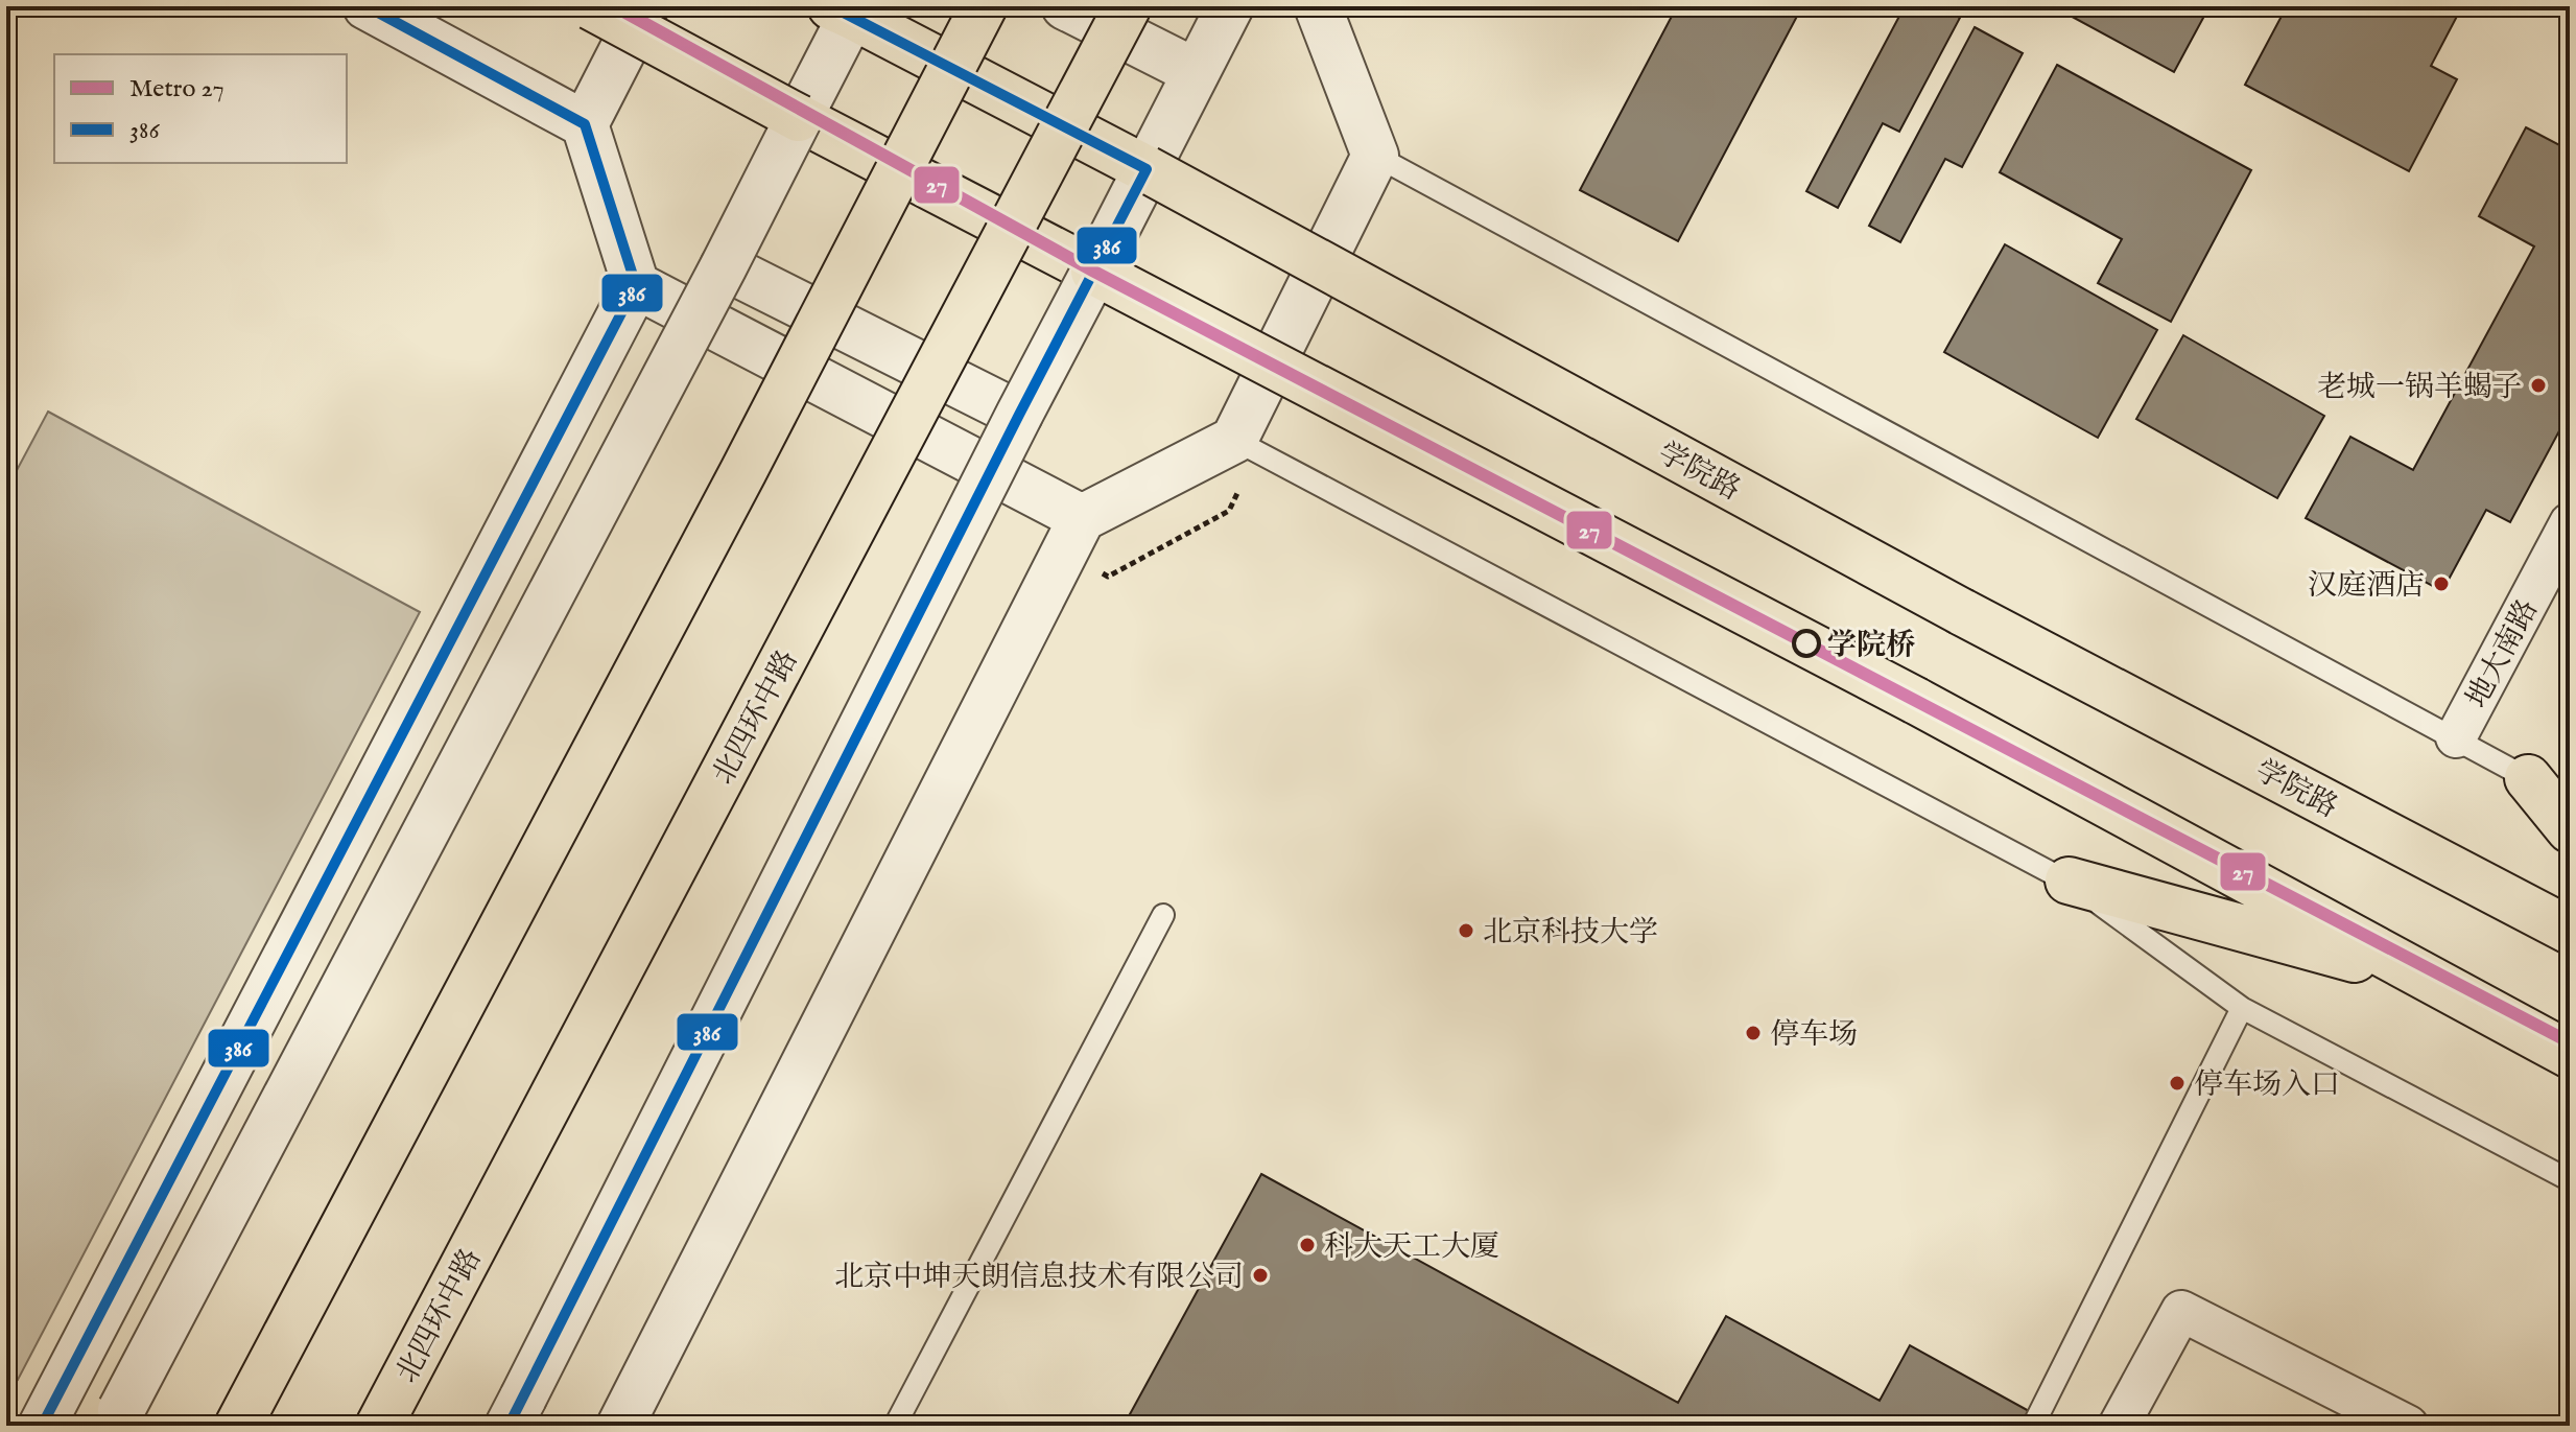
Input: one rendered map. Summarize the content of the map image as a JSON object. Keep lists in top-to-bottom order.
{
  "streets": {
    "main road": ["学院路", "北四环中路"],
    "street": ["地大南路"]
  },
  "places": [
    "老城一锅羊蝎子",
    "汉庭酒店",
    "学院桥",
    "北京科技大学",
    "停车场",
    "停车场入口",
    "科大天工大厦",
    "北京中坤天朗信息技术有限公司"
  ],
  "lines": ["metro line 27", "transit line 386"],
  "legend": ["Metro 27", "386"]
}
